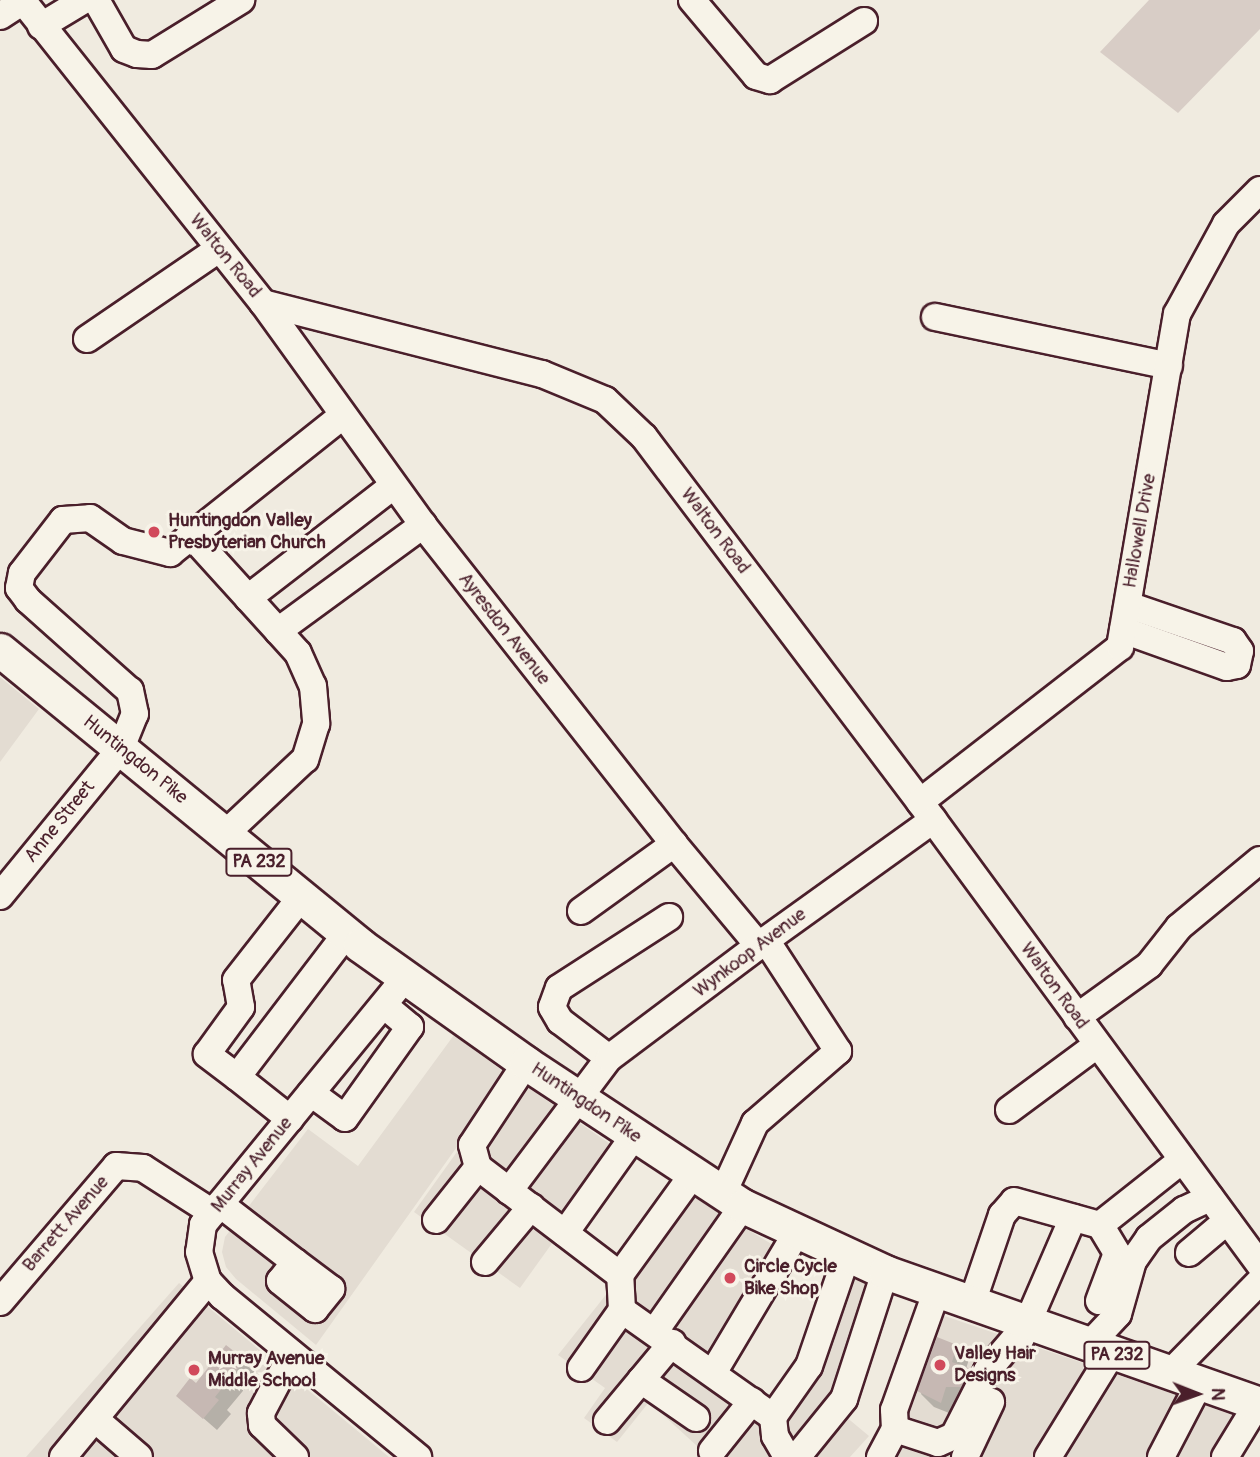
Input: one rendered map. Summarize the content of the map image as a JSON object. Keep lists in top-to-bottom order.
{
  "streets": {
    "main road": ["Huntingdon Pike", "PA 232"],
    "street": [
      "Walton Road",
      "Hallowell Drive",
      "Ayresdon Avenue",
      "Anne Street",
      "Wynkoop Avenue",
      "Murray Avenue",
      "Barrett Avenue"
    ]
  },
  "crossings": [
    ["Walton Road", "Hallowell Drive"],
    ["Walton Road", "Ayresdon Avenue"],
    ["Walton Road", "Wynkoop Avenue"],
    ["Hallowell Drive", "Wynkoop Avenue"],
    ["Ayresdon Avenue", "Huntingdon Pike"],
    ["Ayresdon Avenue", "Wynkoop Avenue"],
    ["Huntingdon Pike", "Anne Street"],
    ["Huntingdon Pike", "Wynkoop Avenue"],
    ["Huntingdon Pike", "Murray Avenue"],
    ["Murray Avenue", "Barrett Avenue"]
  ],
  "places": [
    "Huntingdon Valley Presbyterian Church",
    "Circle Cycle Bike Shop",
    "Valley Hair Designs",
    "Murray Avenue Middle School"
  ],
  "north": "right"
}
